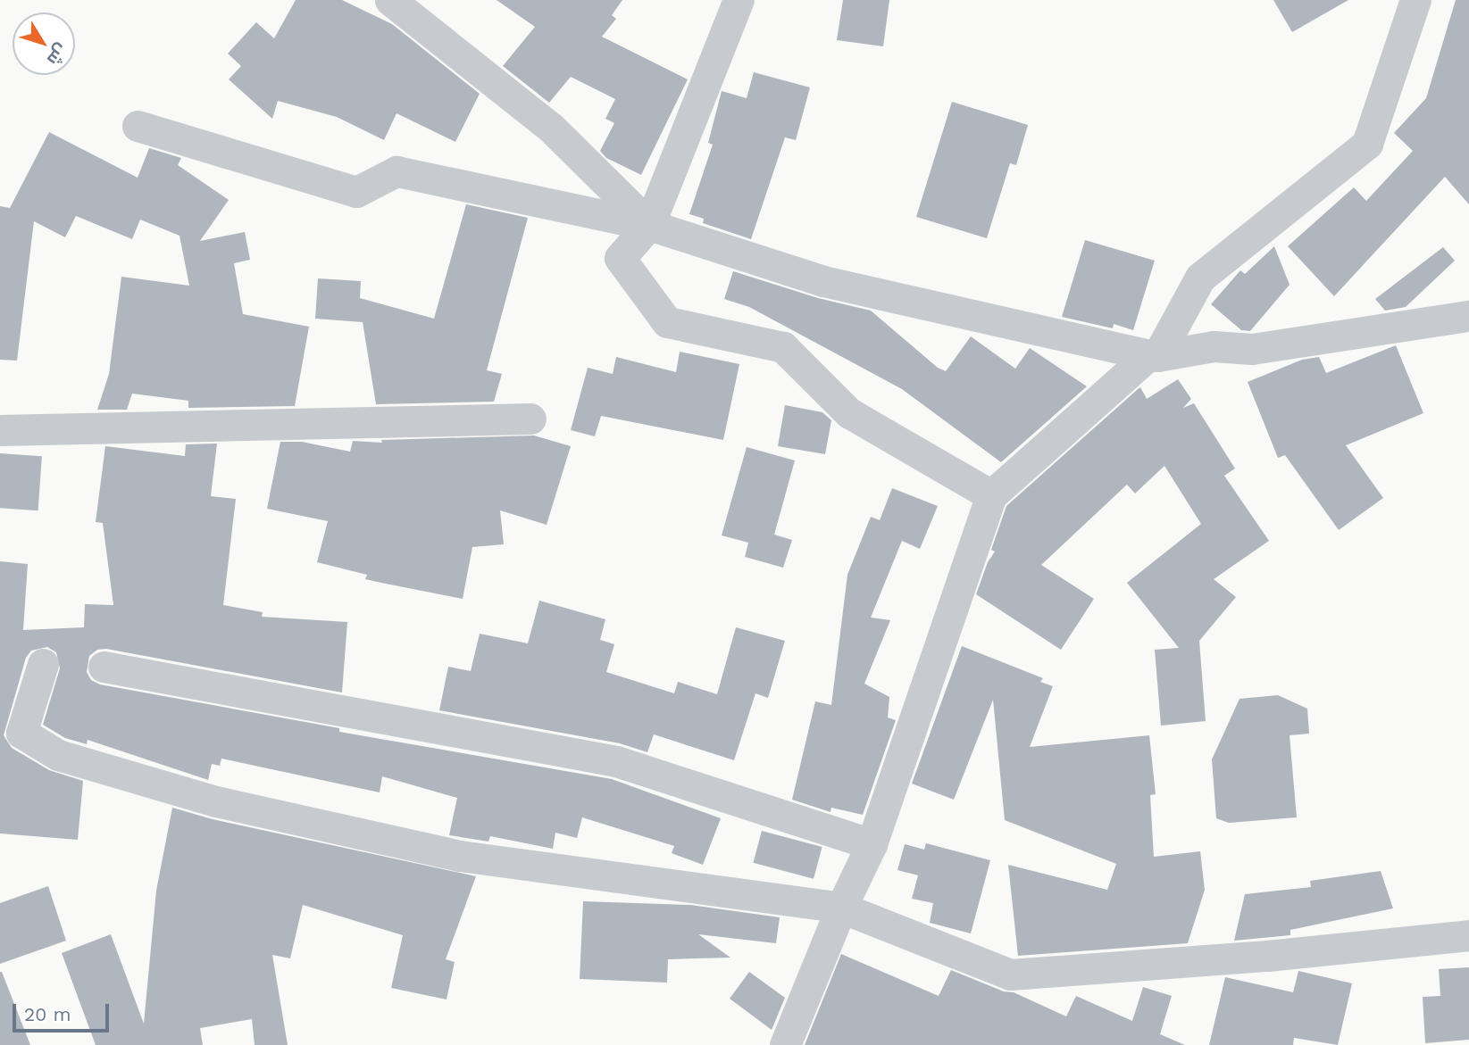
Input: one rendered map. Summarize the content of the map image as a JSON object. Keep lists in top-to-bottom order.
{
  "scale_bar": "20 m",
  "north": "bottom right"
}
